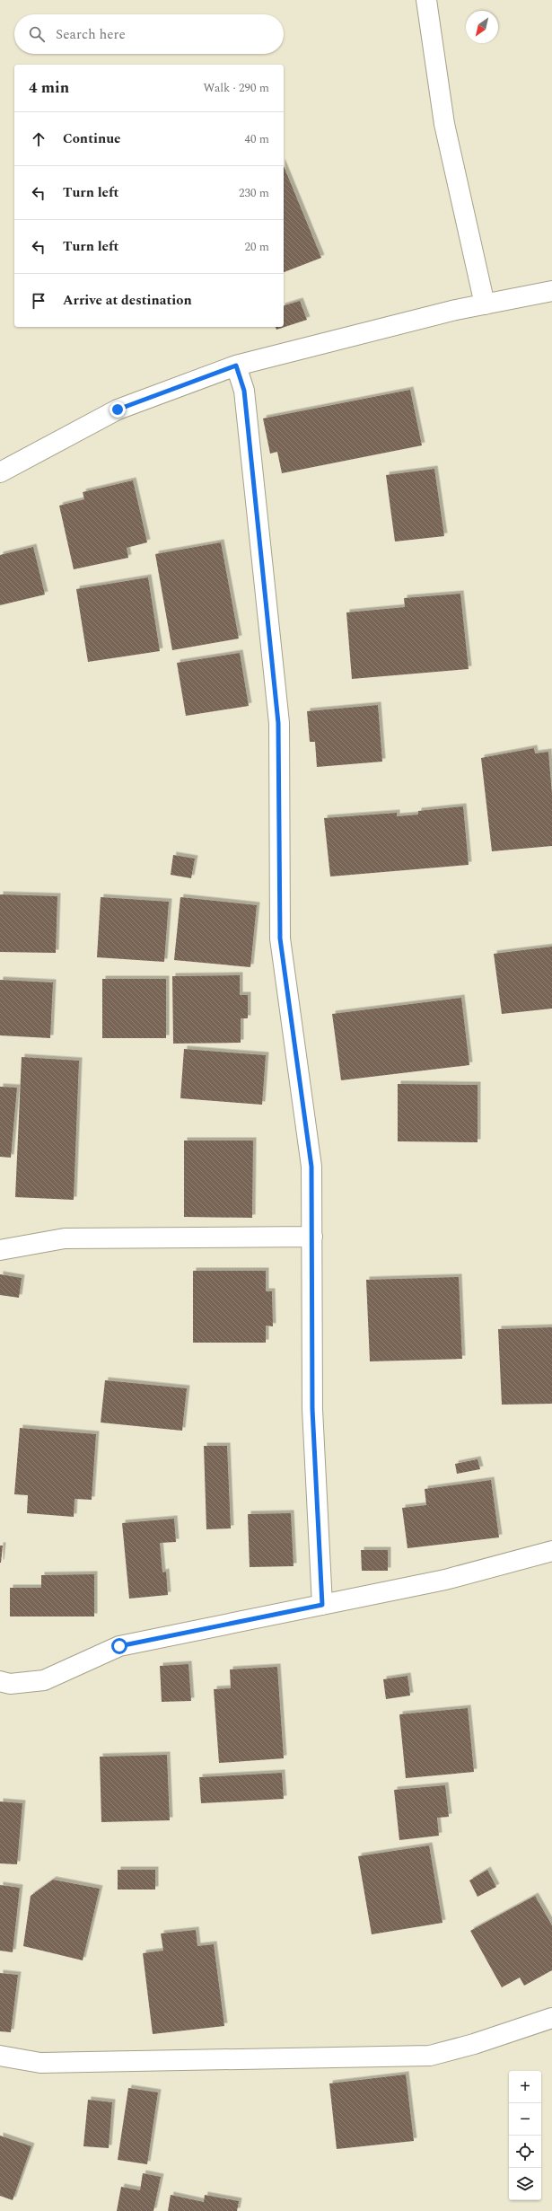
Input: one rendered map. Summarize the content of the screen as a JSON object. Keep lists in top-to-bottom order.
{
  "north": "bottom left",
  "page": {
    "search": "Search here",
    "heading": ["4 min", "Walk · 290 m"],
    "list": [
      ["Continue", "40 m"],
      ["Turn left", "230 m"],
      ["Turn left", "20 m"],
      "Arrive at destination"
    ],
    "map_buttons": ["+", "−"]
  }
}
